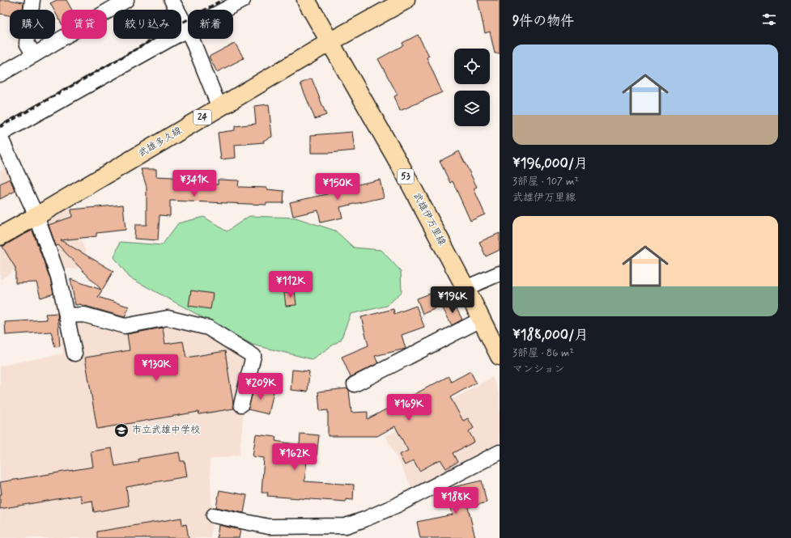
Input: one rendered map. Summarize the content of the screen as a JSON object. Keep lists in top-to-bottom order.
{
  "streets": {
    "main road": [
      "24",
      "武雄多久線",
      "53",
      "武雄伊万里線"
    ]
  },
  "crossings": [
    ["武雄多久線", "武雄伊万里線"]
  ],
  "places": {
    "school or university": ["市立武雄中学校"]
  },
  "page": {
    "heading": "9件の物件",
    "chip": [
      "購入",
      "賃貸",
      "絞り込み",
      "新着"
    ],
    "list": [
      {
        "name": "¥196,000/月",
        "note": "3部屋 · 107 m² · 武雄伊万里線"
      },
      {
        "name": "¥188,000/月",
        "note": "3部屋 · 86 m² · マンション"
      }
    ],
    "price": [
      "¥341K",
      "¥150K",
      "¥112K",
      "¥196K",
      "¥130K",
      "¥209K",
      "¥169K",
      "¥162K",
      "¥188K"
    ]
  }
}
